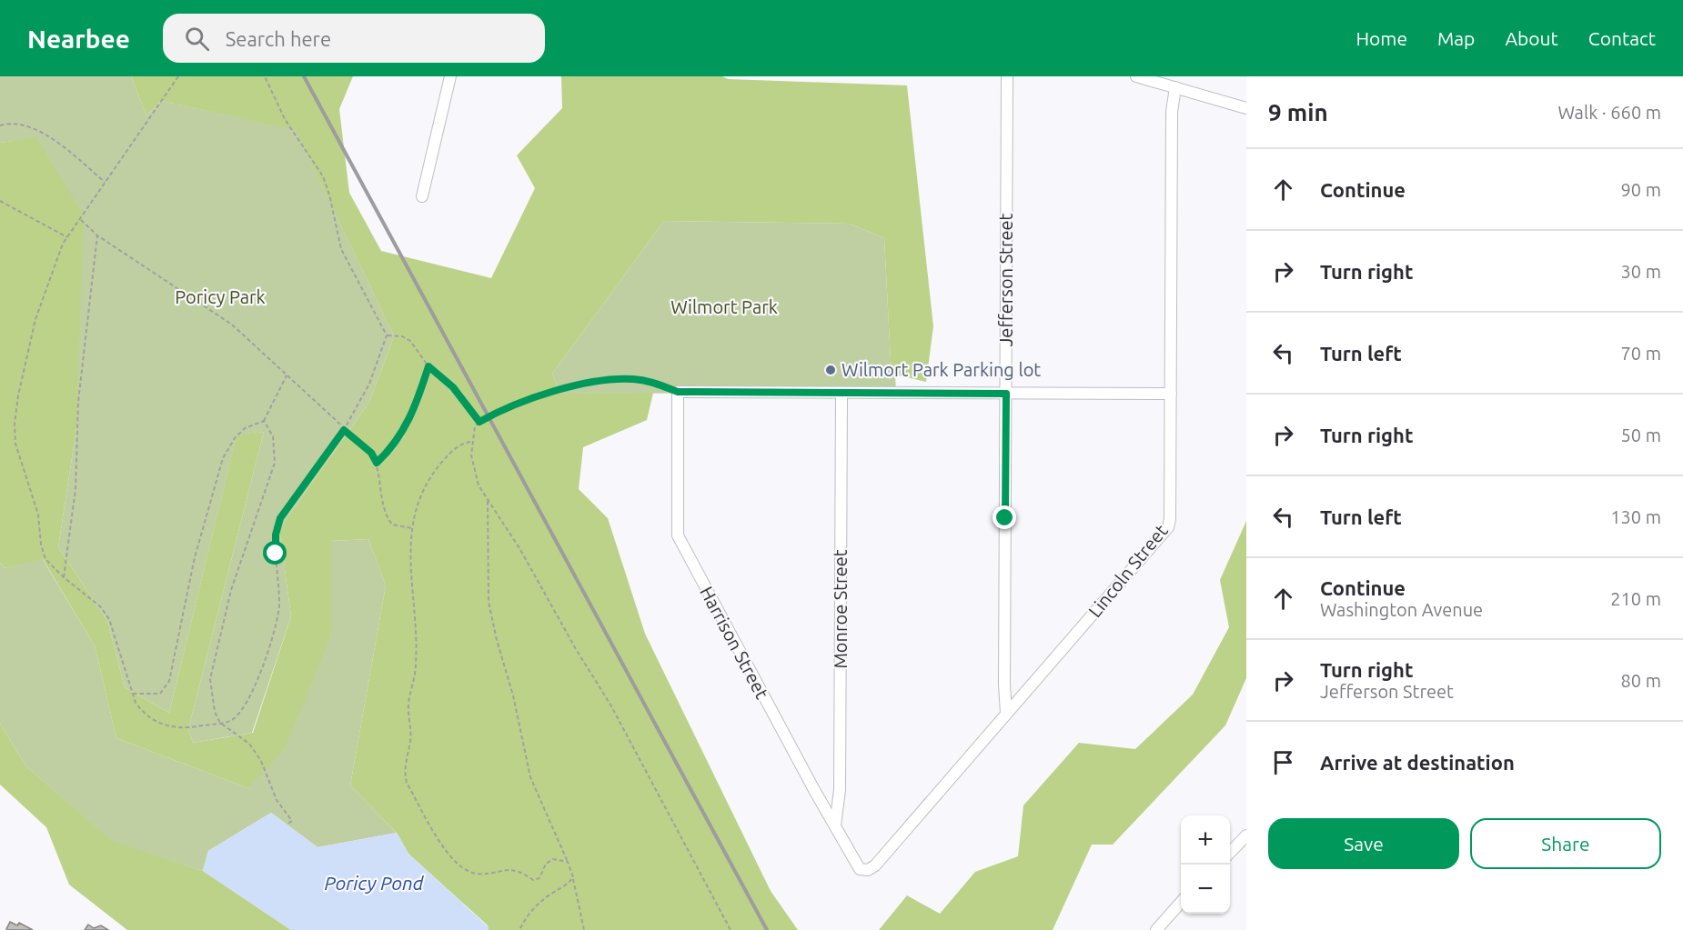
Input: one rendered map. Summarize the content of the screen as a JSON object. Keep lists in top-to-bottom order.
{
  "streets": {
    "street": [
      "Jefferson Street",
      "Lincoln Street",
      "Monroe Street",
      "Harrison Street"
    ]
  },
  "crossings": [
    ["Jefferson Street", "Lincoln Street"],
    ["Lincoln Street", "Harrison Street"],
    ["Monroe Street", "Harrison Street"]
  ],
  "water": ["Poricy Pond"],
  "parks": ["Poricy Park", "Wilmort Park"],
  "places": ["Wilmort Park Parking lot"],
  "page": {
    "header": "Nearbee",
    "search": "Search here",
    "nav": [
      "Home",
      "Map",
      "About",
      "Contact"
    ],
    "heading": ["9 min", "Walk · 660 m"],
    "list": [
      ["Continue", "90 m"],
      ["Turn right", "30 m"],
      ["Turn left", "70 m"],
      ["Turn right", "50 m"],
      ["Turn left", "130 m"],
      ["Continue", "Washington Avenue", "210 m"],
      ["Turn right", "Jefferson Street", "80 m"],
      "Arrive at destination"
    ],
    "buttons": ["Save", "Share"],
    "map_buttons": ["+", "−"]
  }
}
